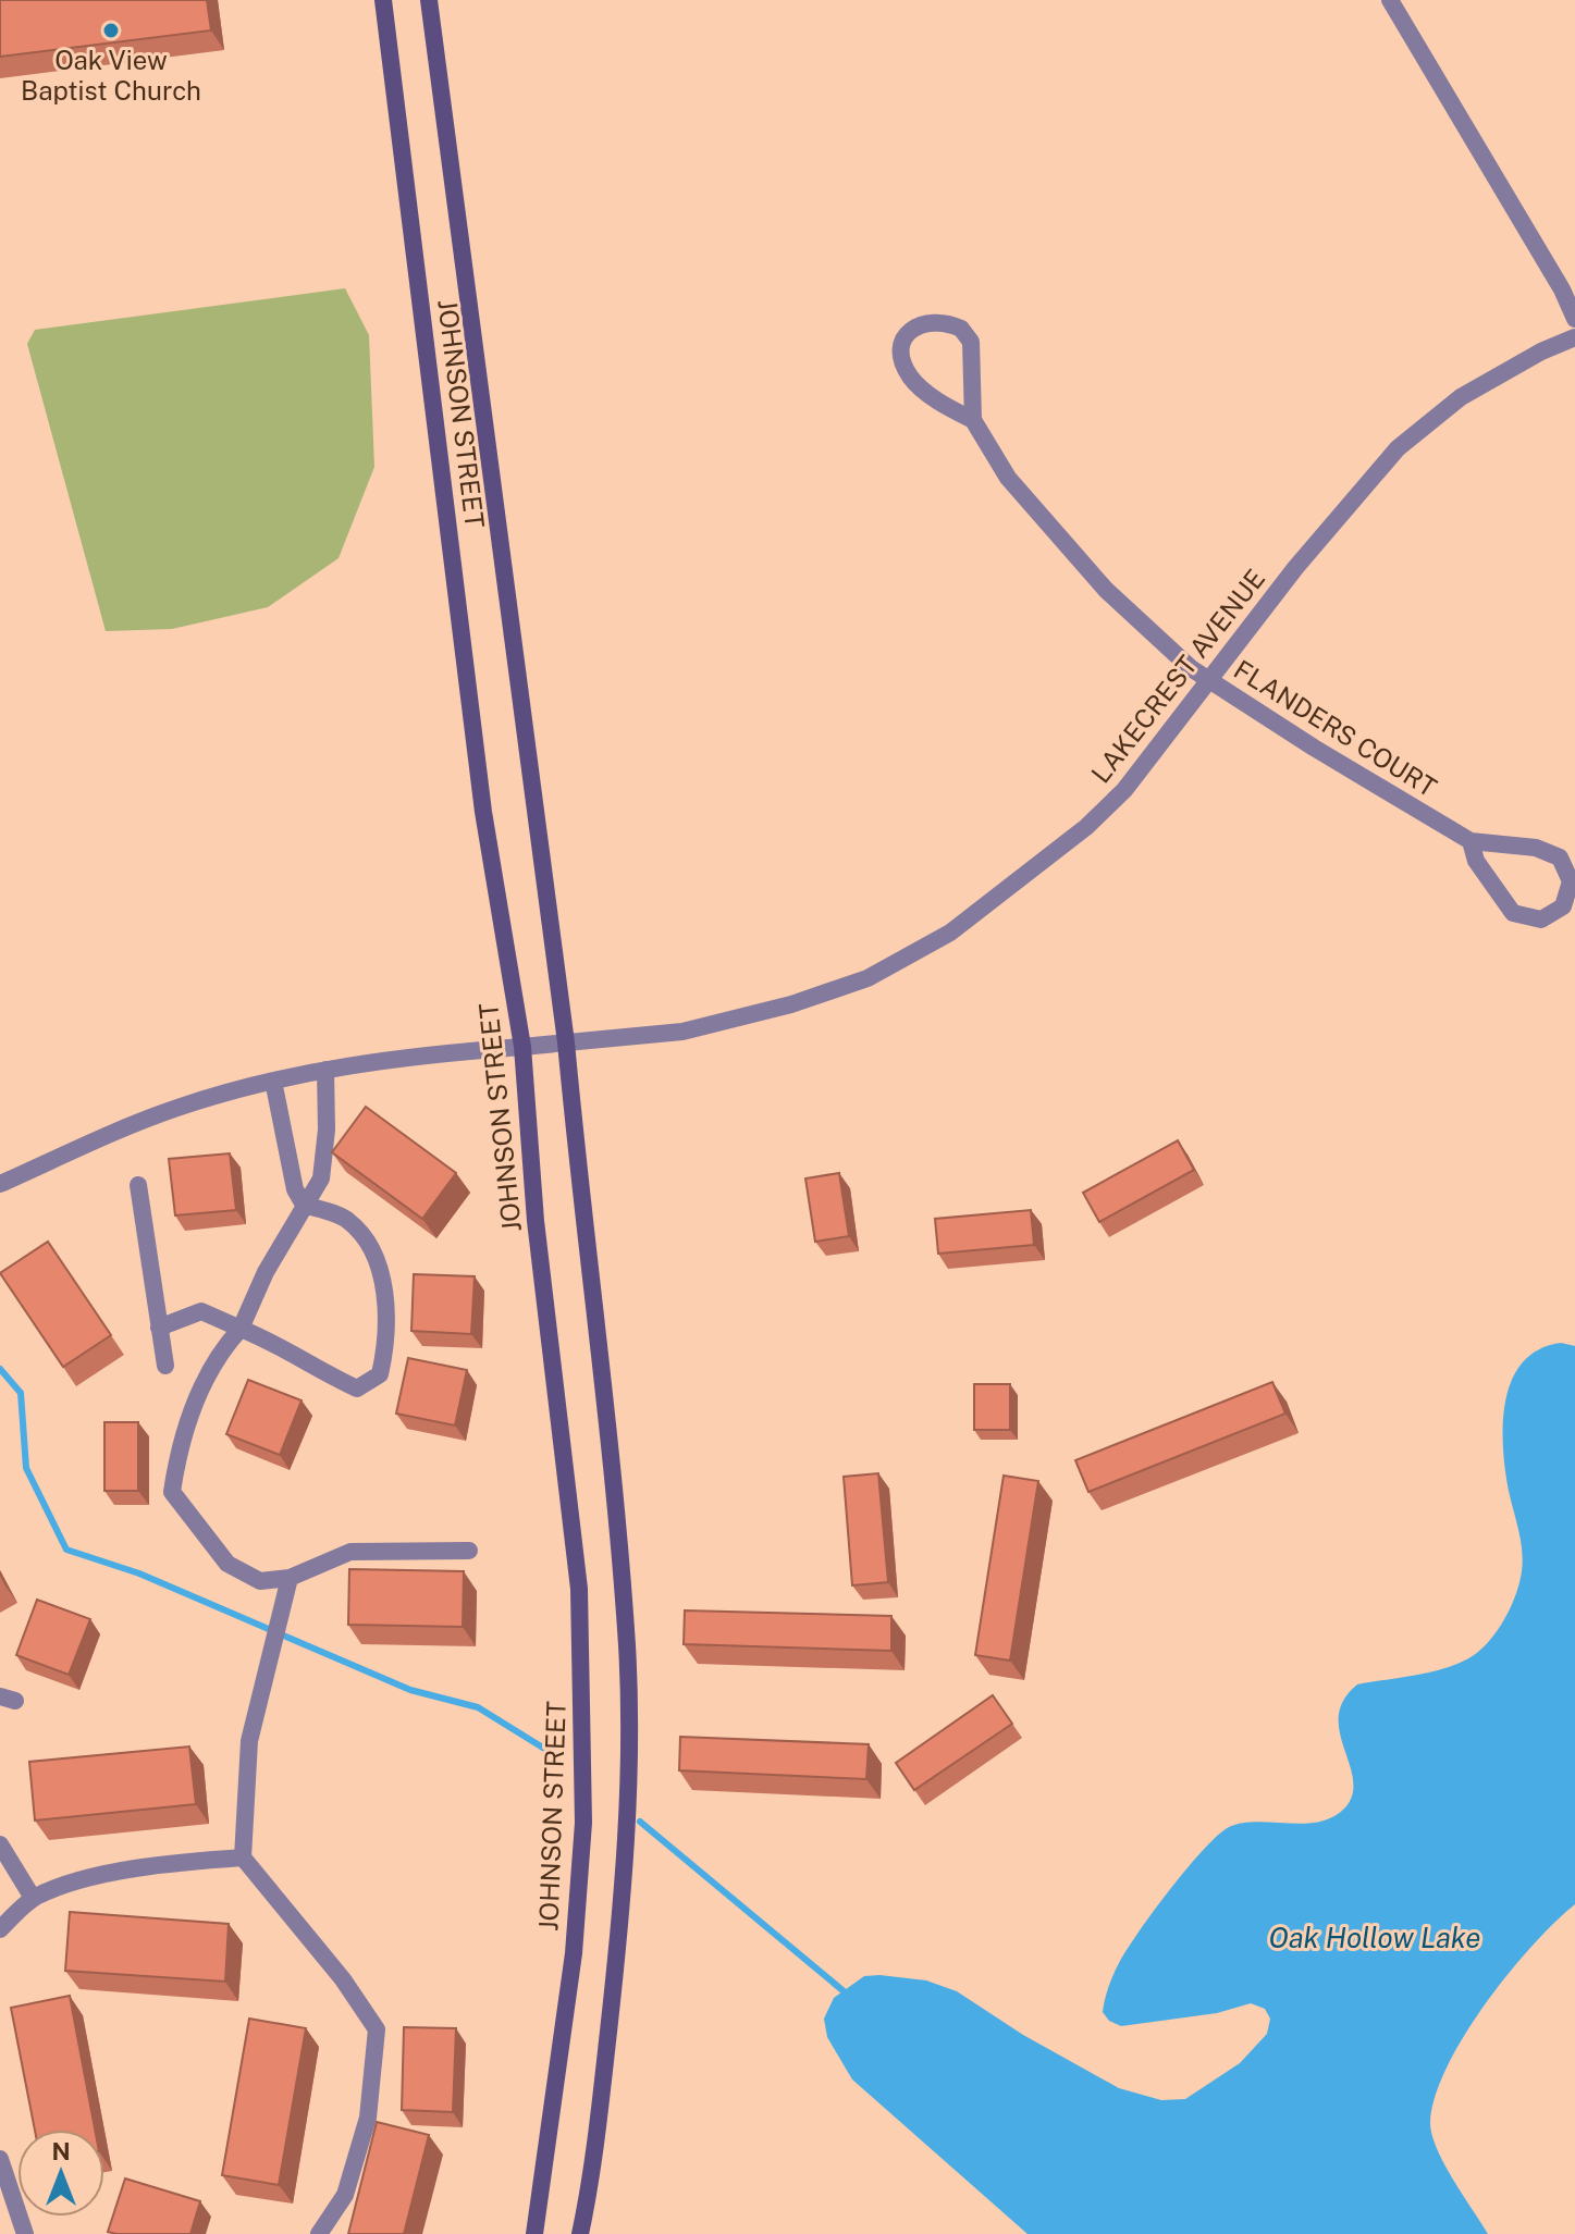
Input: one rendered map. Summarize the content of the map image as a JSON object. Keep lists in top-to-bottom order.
{
  "streets": {
    "main road": ["JOHNSON STREET"],
    "street": ["LAKECREST AVENUE", "FLANDERS COURT"]
  },
  "crossings": [
    ["JOHNSON STREET", "LAKECREST AVENUE"],
    ["LAKECREST AVENUE", "FLANDERS COURT"]
  ],
  "water": ["Oak Hollow Lake"],
  "places": ["Oak View Baptist Church"],
  "north": "top"
}
